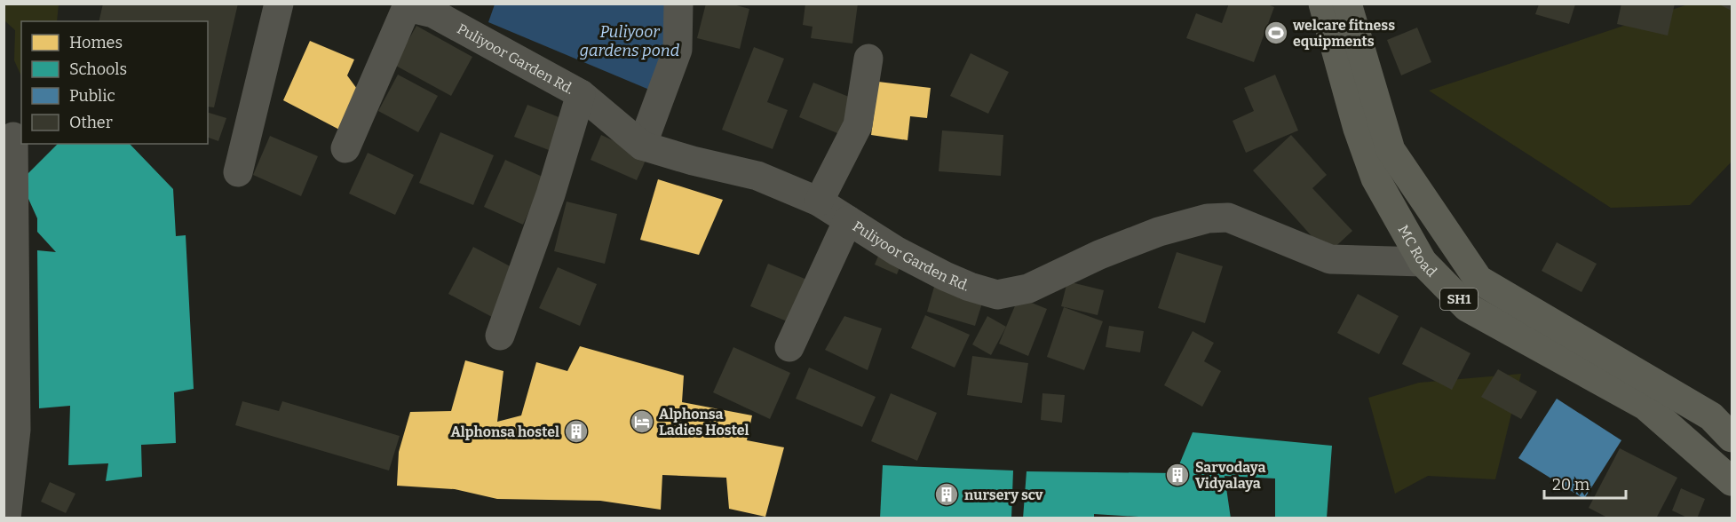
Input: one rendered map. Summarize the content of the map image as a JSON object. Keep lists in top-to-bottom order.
{
  "streets": {
    "main road": ["MC Road", "SH1"],
    "street": ["Puliyoor Garden Rd."]
  },
  "crossings": [
    ["Puliyoor Garden Rd.", "MC Road"]
  ],
  "water": ["Puliyoor gardens pond"],
  "places": {
    "sports": ["welcare fitness equipments"],
    "hotel": ["Alphonsa Ladies Hostel"],
    "building": ["Alphonsa hostel", "Sarvodaya Vidyalaya", "nursery scv"]
  },
  "legend": [
    "Homes",
    "Schools",
    "Public",
    "Other"
  ],
  "scale_bar": "20 m"
}
